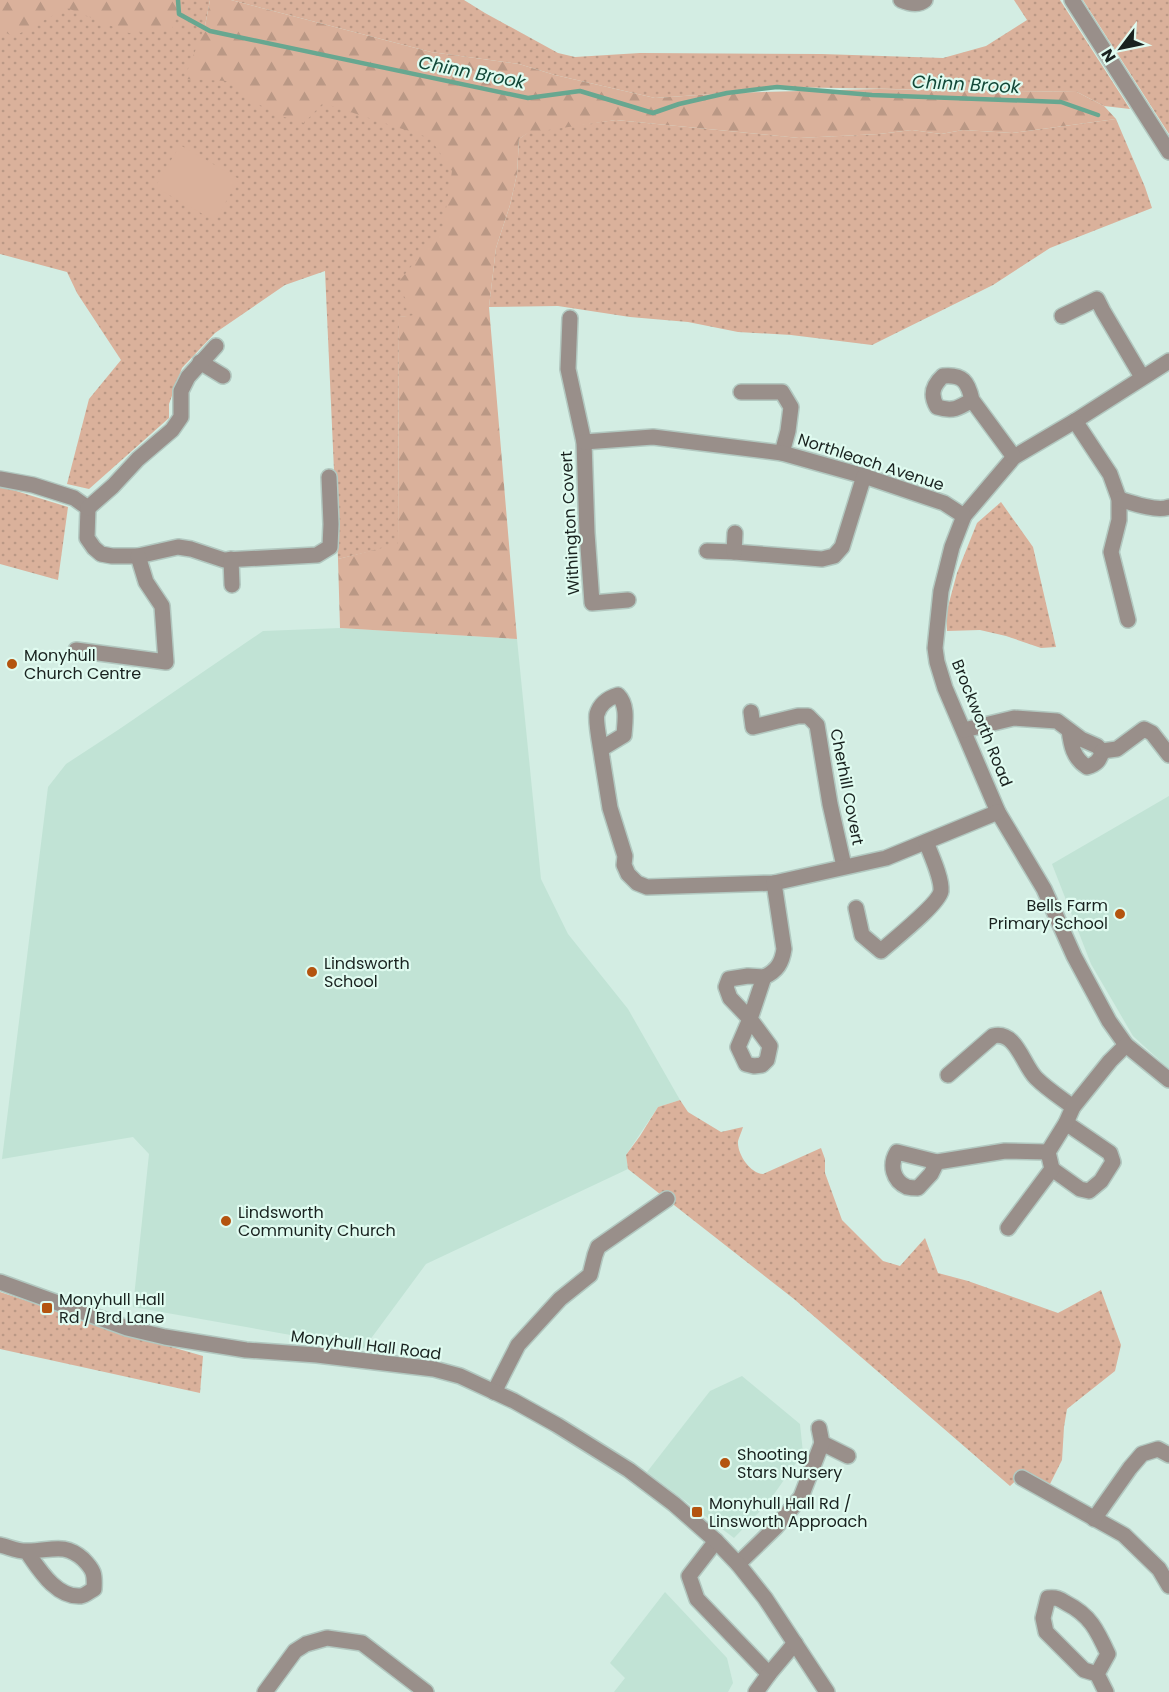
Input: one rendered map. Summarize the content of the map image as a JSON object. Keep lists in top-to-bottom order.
{
  "streets": {
    "street": [
      "Northleach Avenue",
      "Withington Covert",
      "Brockworth Road",
      "Cherhill Covert",
      "Monyhull Hall Road"
    ]
  },
  "crossings": [
    ["Northleach Avenue", "Withington Covert"],
    ["Northleach Avenue", "Brockworth Road"]
  ],
  "water": ["Chinn Brook"],
  "places": {
    "other": [
      "Monyhull Church Centre",
      "Bells Farm Primary School",
      "Lindsworth School",
      "Lindsworth Community Church",
      "Shooting Stars Nursery"
    ],
    "transit": ["Monyhull Hall Rd / Brd Lane", "Monyhull Hall Rd / Linsworth Approach"]
  },
  "north": "bottom left"
}
